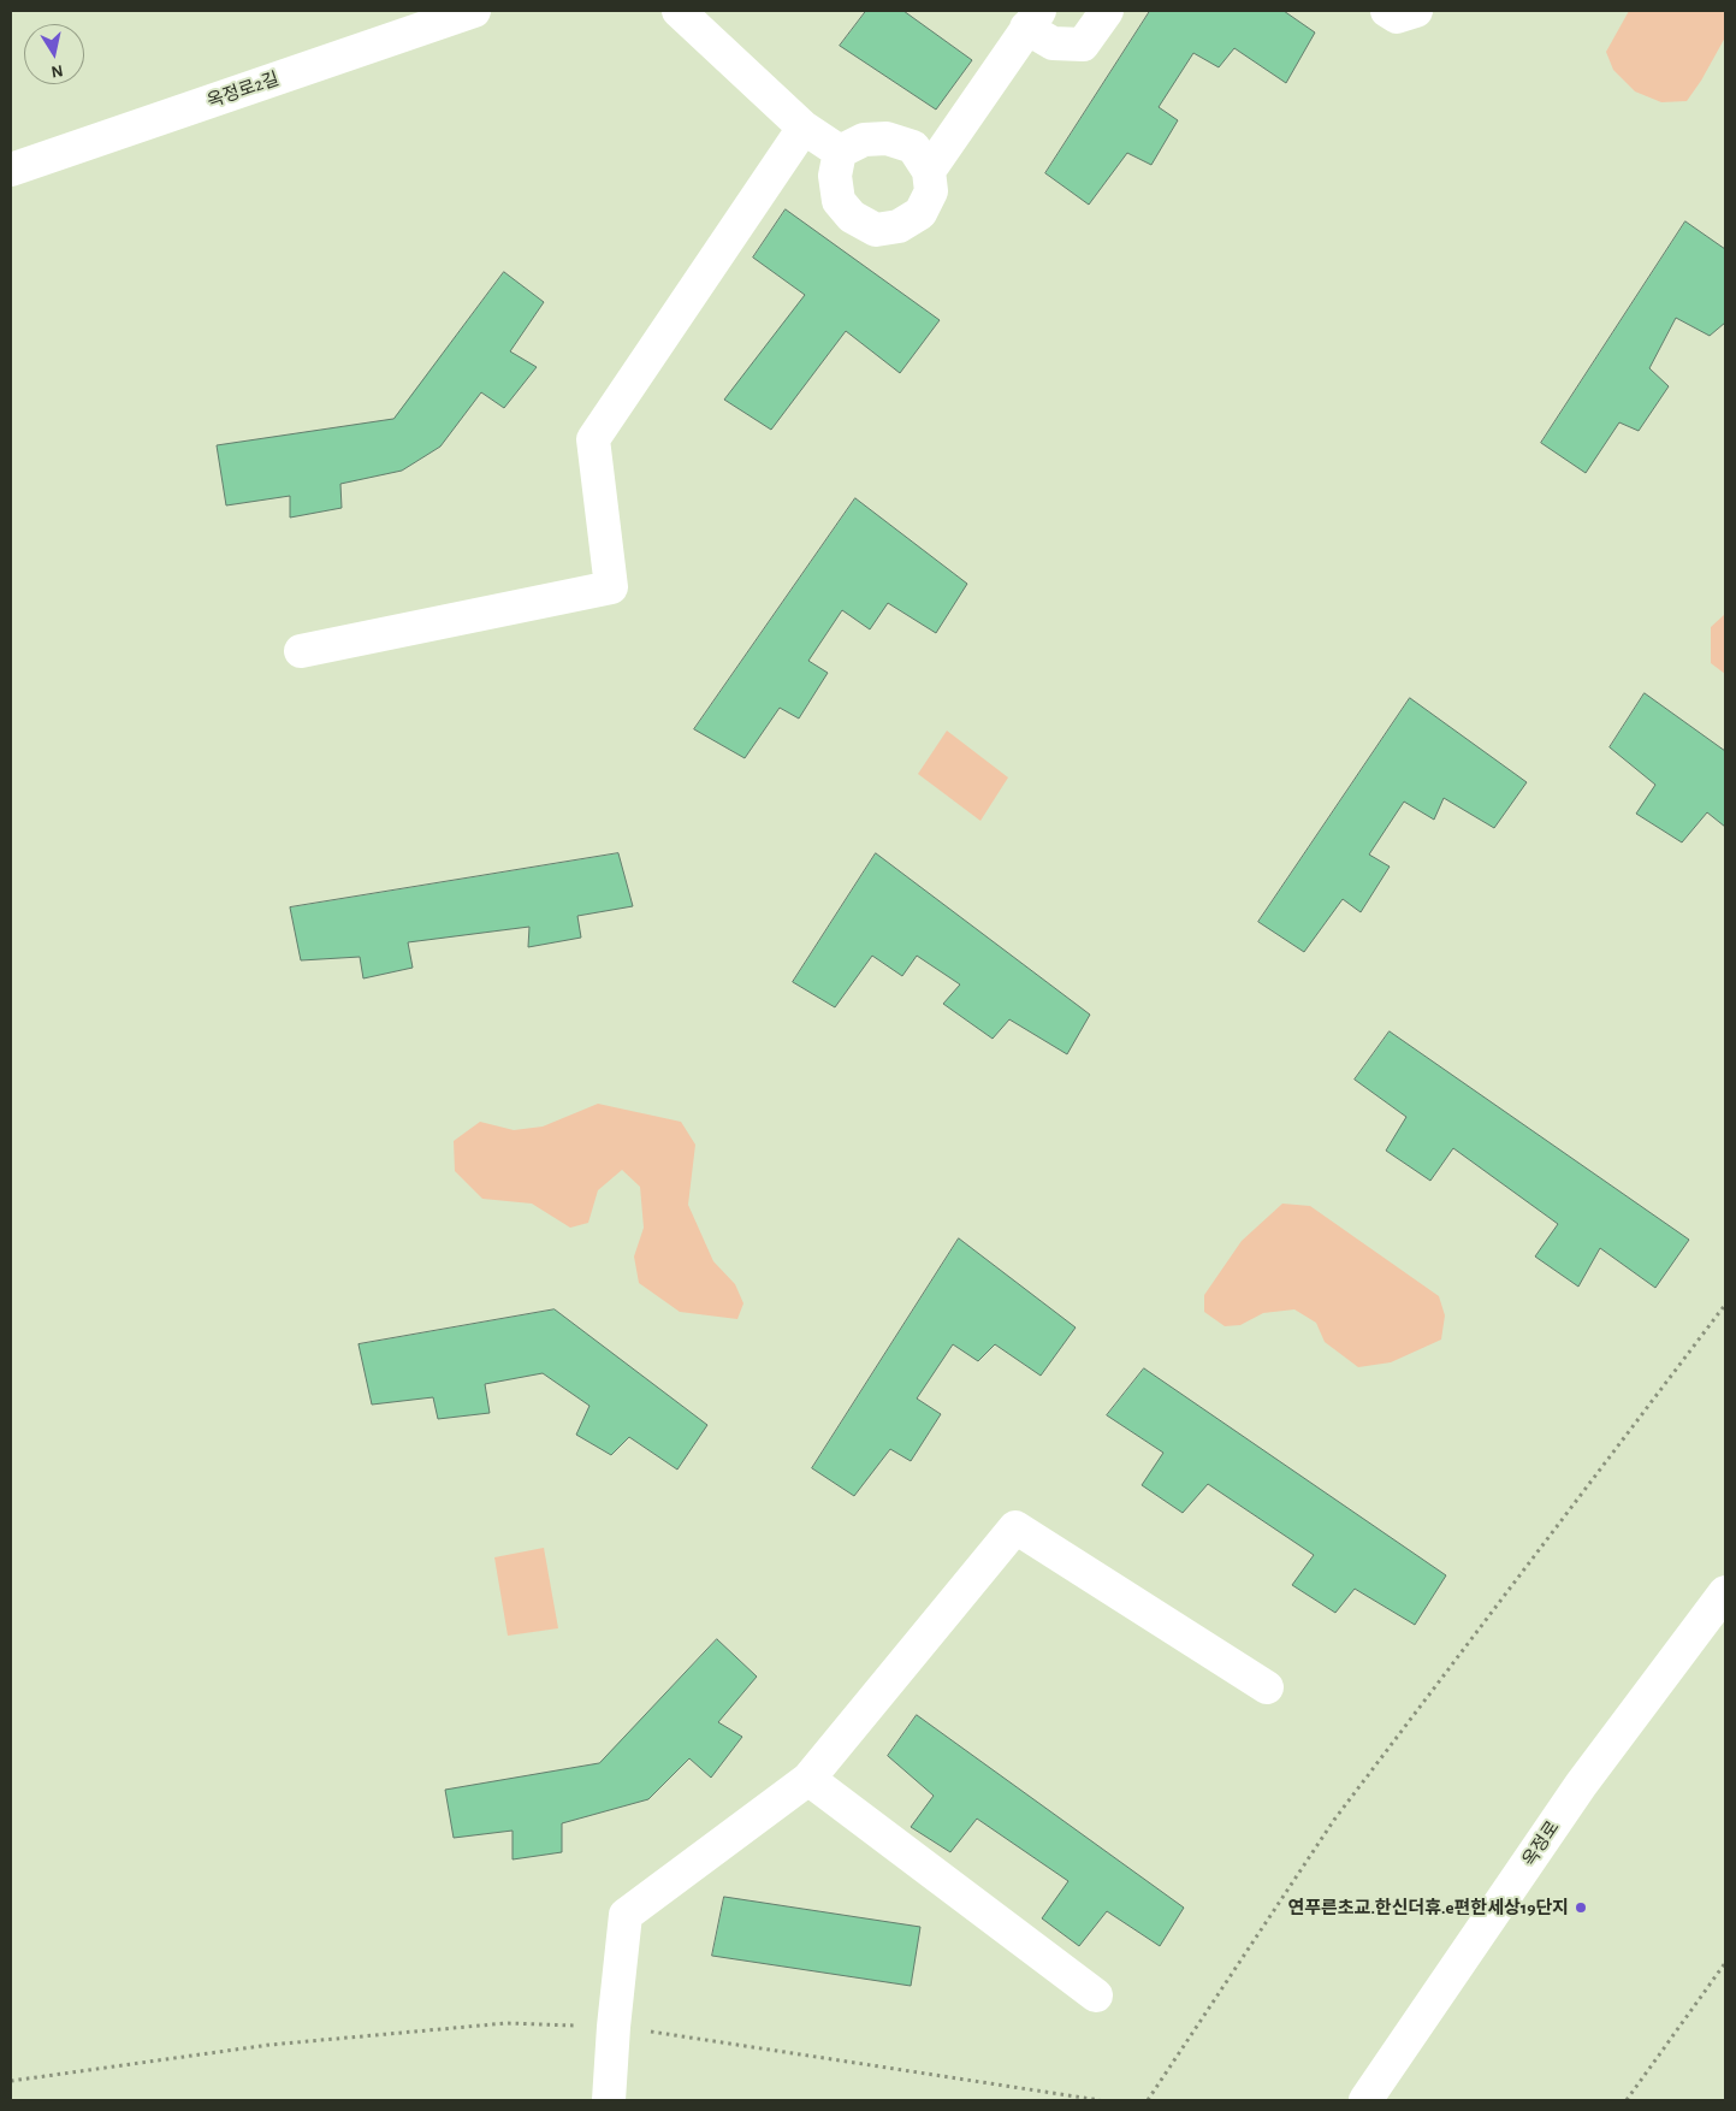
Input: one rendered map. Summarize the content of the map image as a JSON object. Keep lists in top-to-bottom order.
{
  "streets": {
    "main road": ["옥정로2길", "옥정로"]
  },
  "places": ["연푸른초교.한신더휴.e편한세상19단지"],
  "north": "bottom"
}
